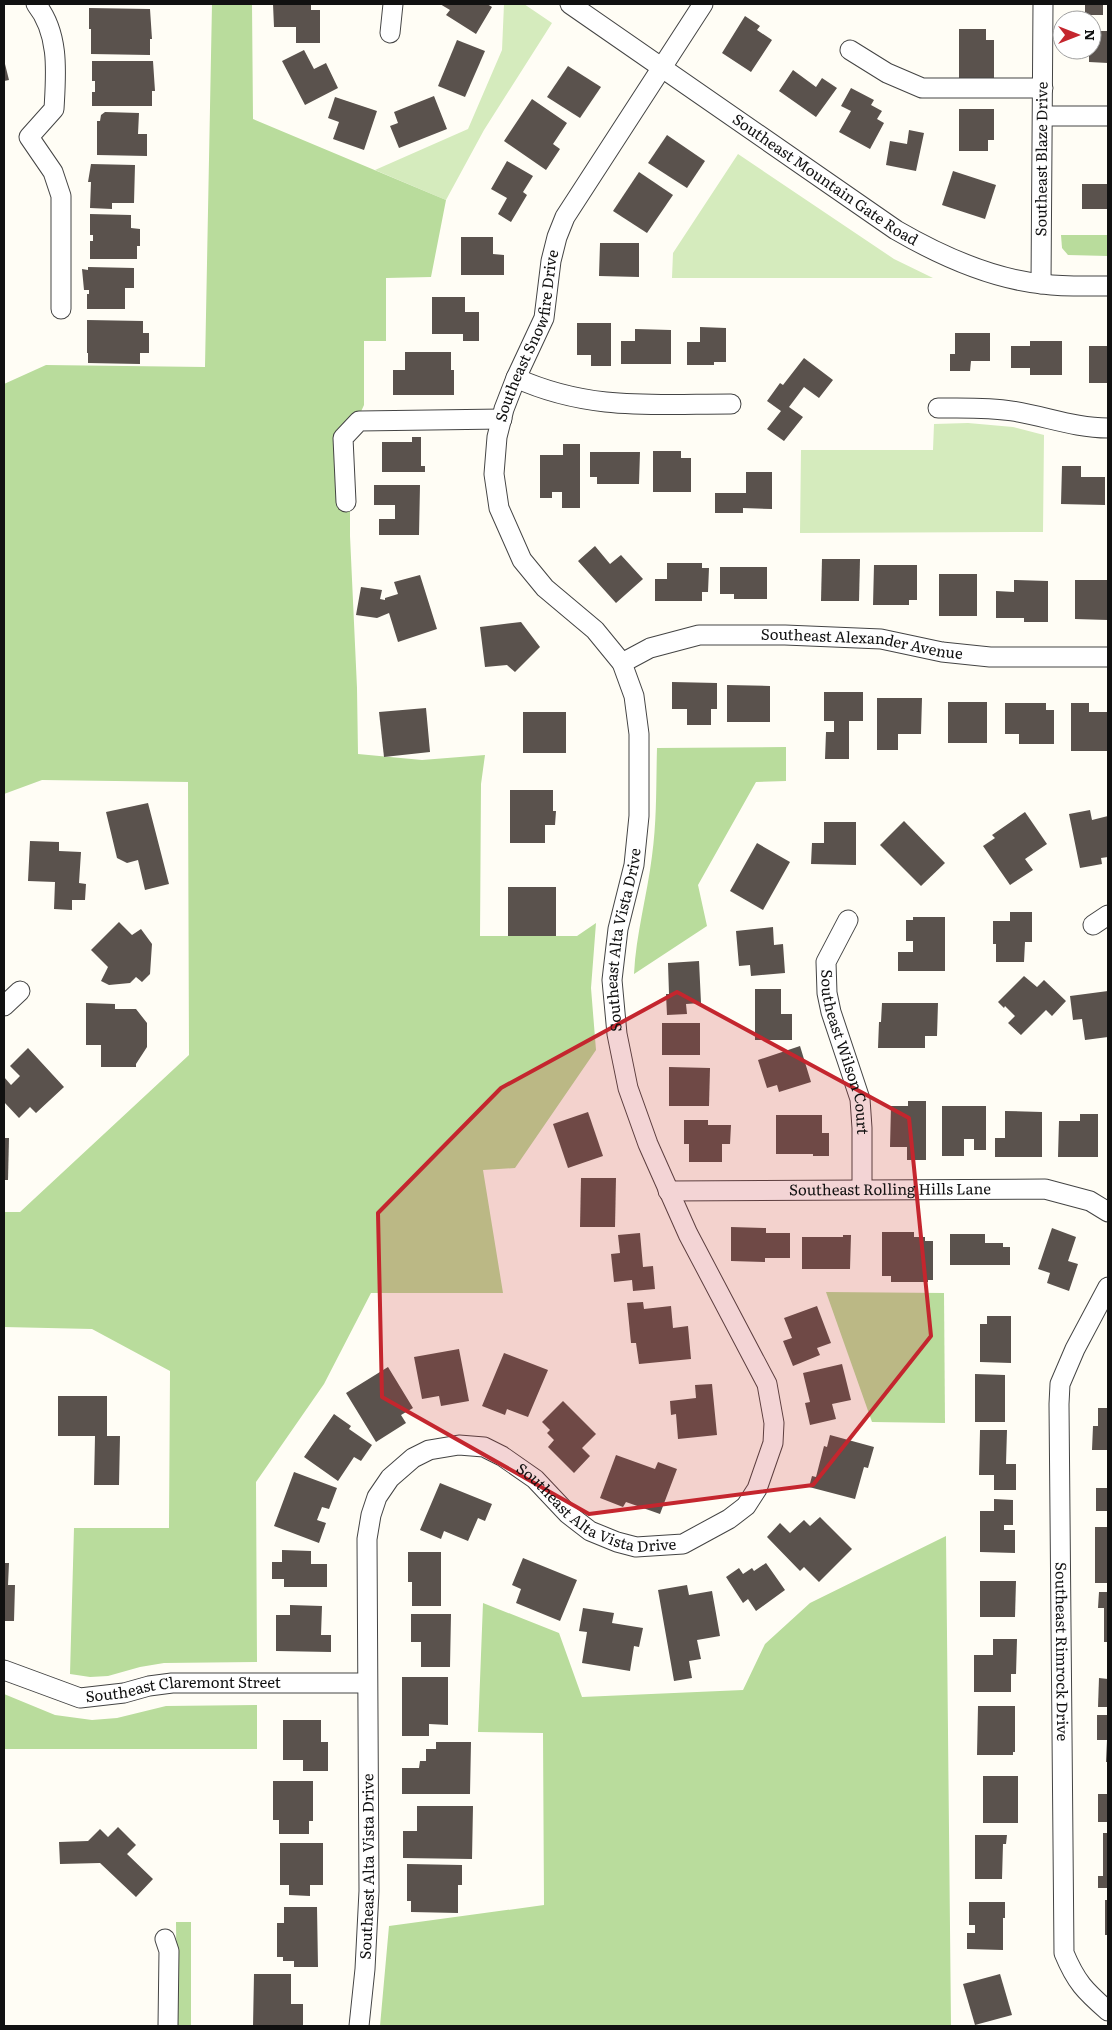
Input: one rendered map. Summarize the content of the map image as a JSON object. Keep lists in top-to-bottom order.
{
  "streets": {
    "street": [
      "Southeast Blaze Drive",
      "Southeast Mountain Gate Road",
      "Southeast Snowfire Drive",
      "Southeast Alexander Avenue",
      "Southeast Alta Vista Drive",
      "Southeast Wilson Court",
      "Southeast Rolling Hills Lane",
      "Southeast Rimrock Drive",
      "Southeast Claremont Street"
    ]
  },
  "crossings": [
    ["Southeast Blaze Drive", "Southeast Mountain Gate Road"],
    ["Southeast Mountain Gate Road", "Southeast Snowfire Drive"],
    ["Southeast Snowfire Drive", "Southeast Alexander Avenue"],
    ["Southeast Snowfire Drive", "Southeast Alta Vista Drive"],
    ["Southeast Alexander Avenue", "Southeast Alta Vista Drive"],
    ["Southeast Alta Vista Drive", "Southeast Rolling Hills Lane"],
    ["Southeast Alta Vista Drive", "Southeast Claremont Street"],
    ["Southeast Wilson Court", "Southeast Rolling Hills Lane"]
  ],
  "north": "right"
}
